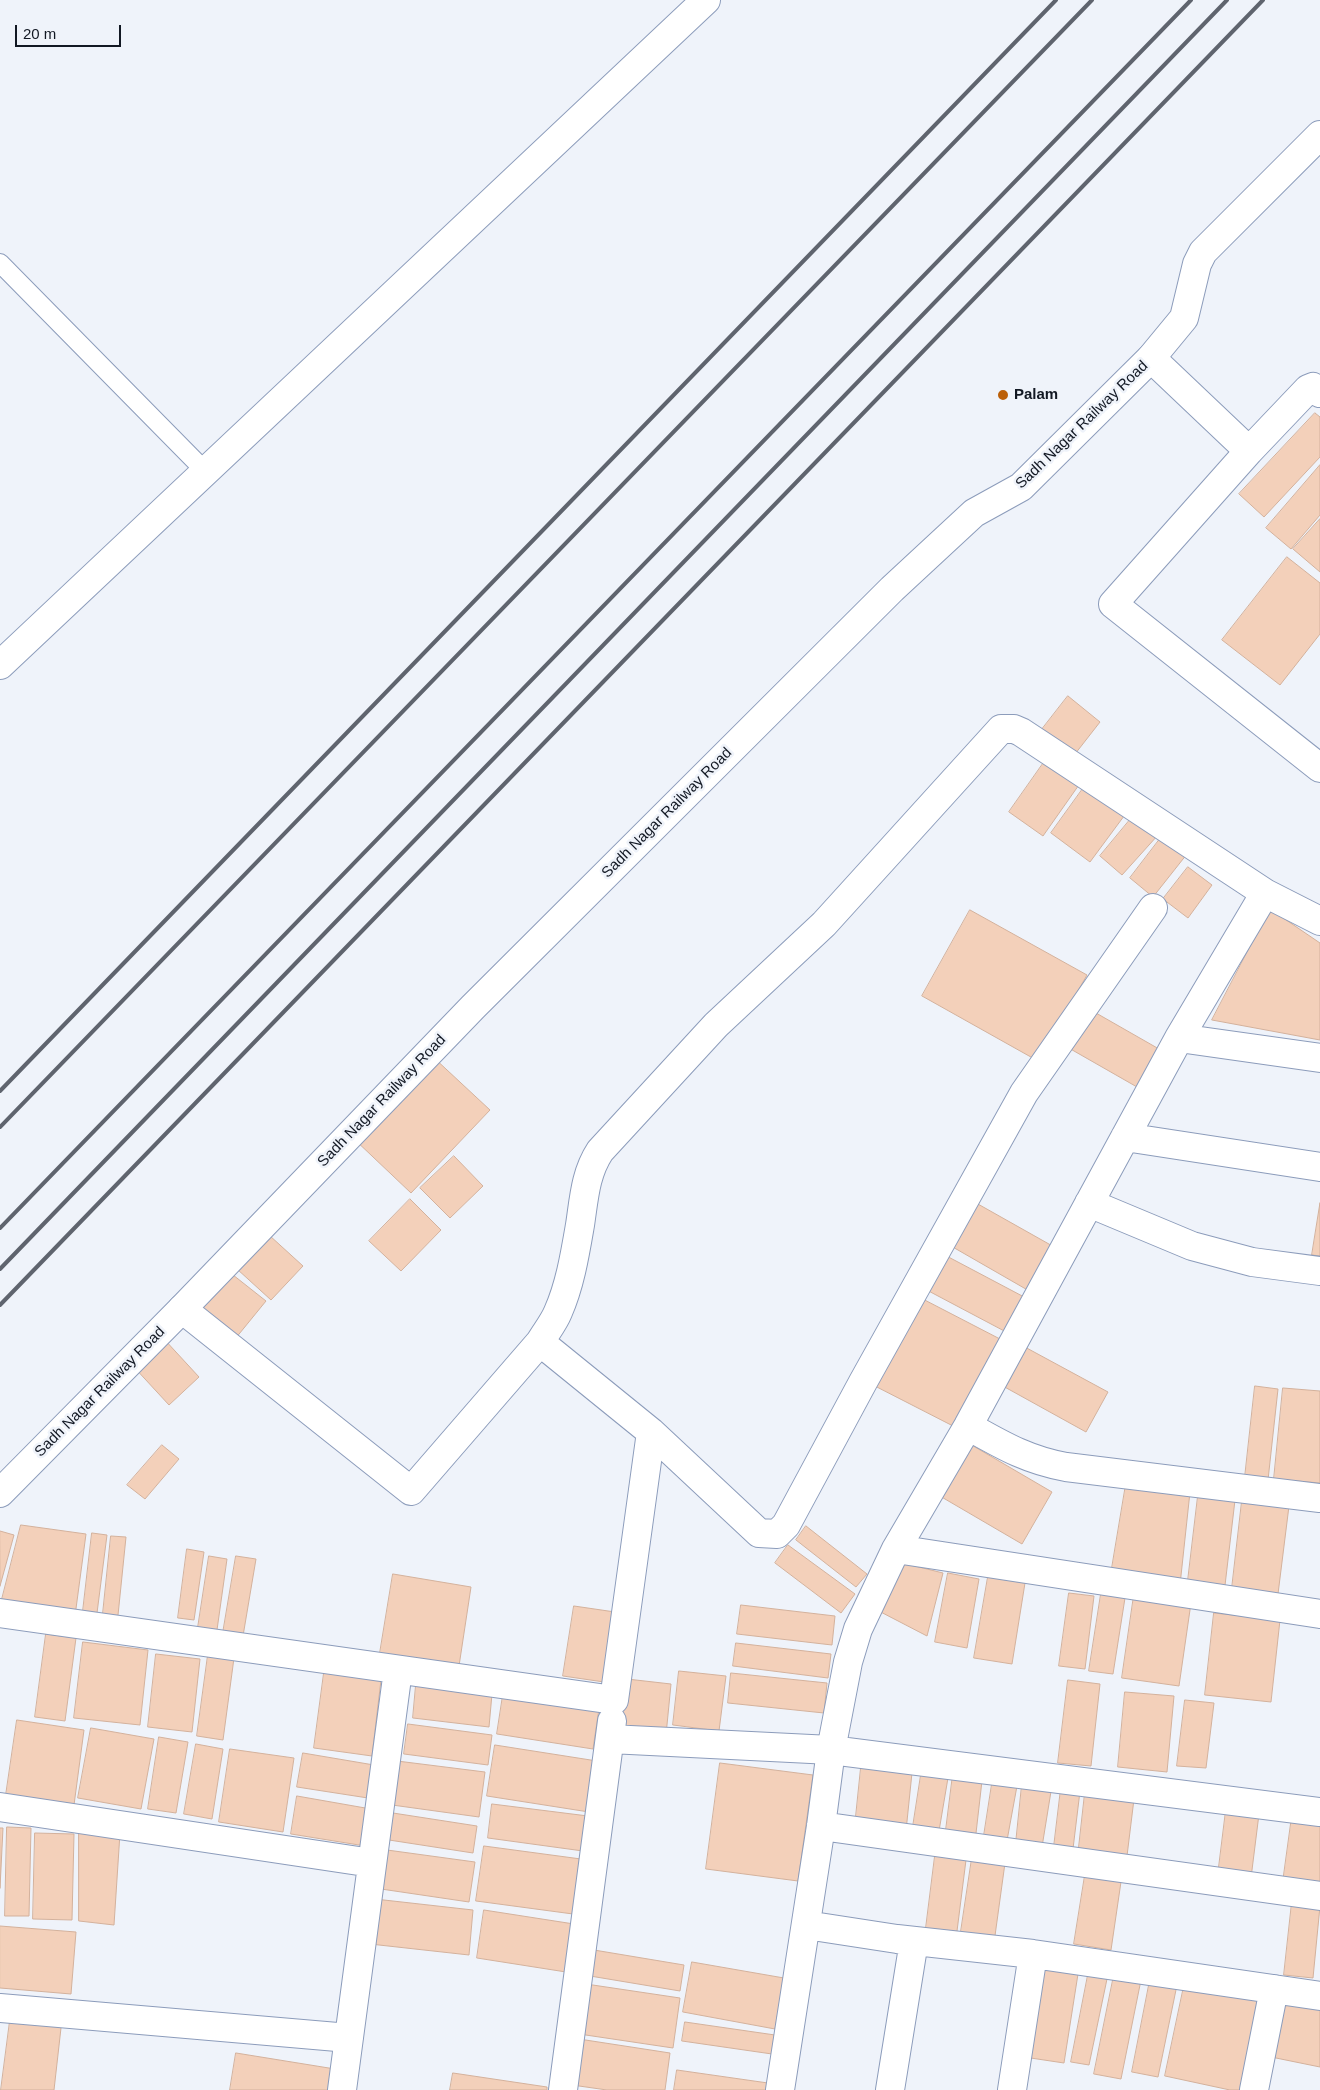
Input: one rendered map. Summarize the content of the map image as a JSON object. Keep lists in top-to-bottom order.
{
  "streets": {
    "street": ["Sadh Nagar Railway Road"]
  },
  "places": ["Palam"],
  "scale_bar": "20 m"
}
